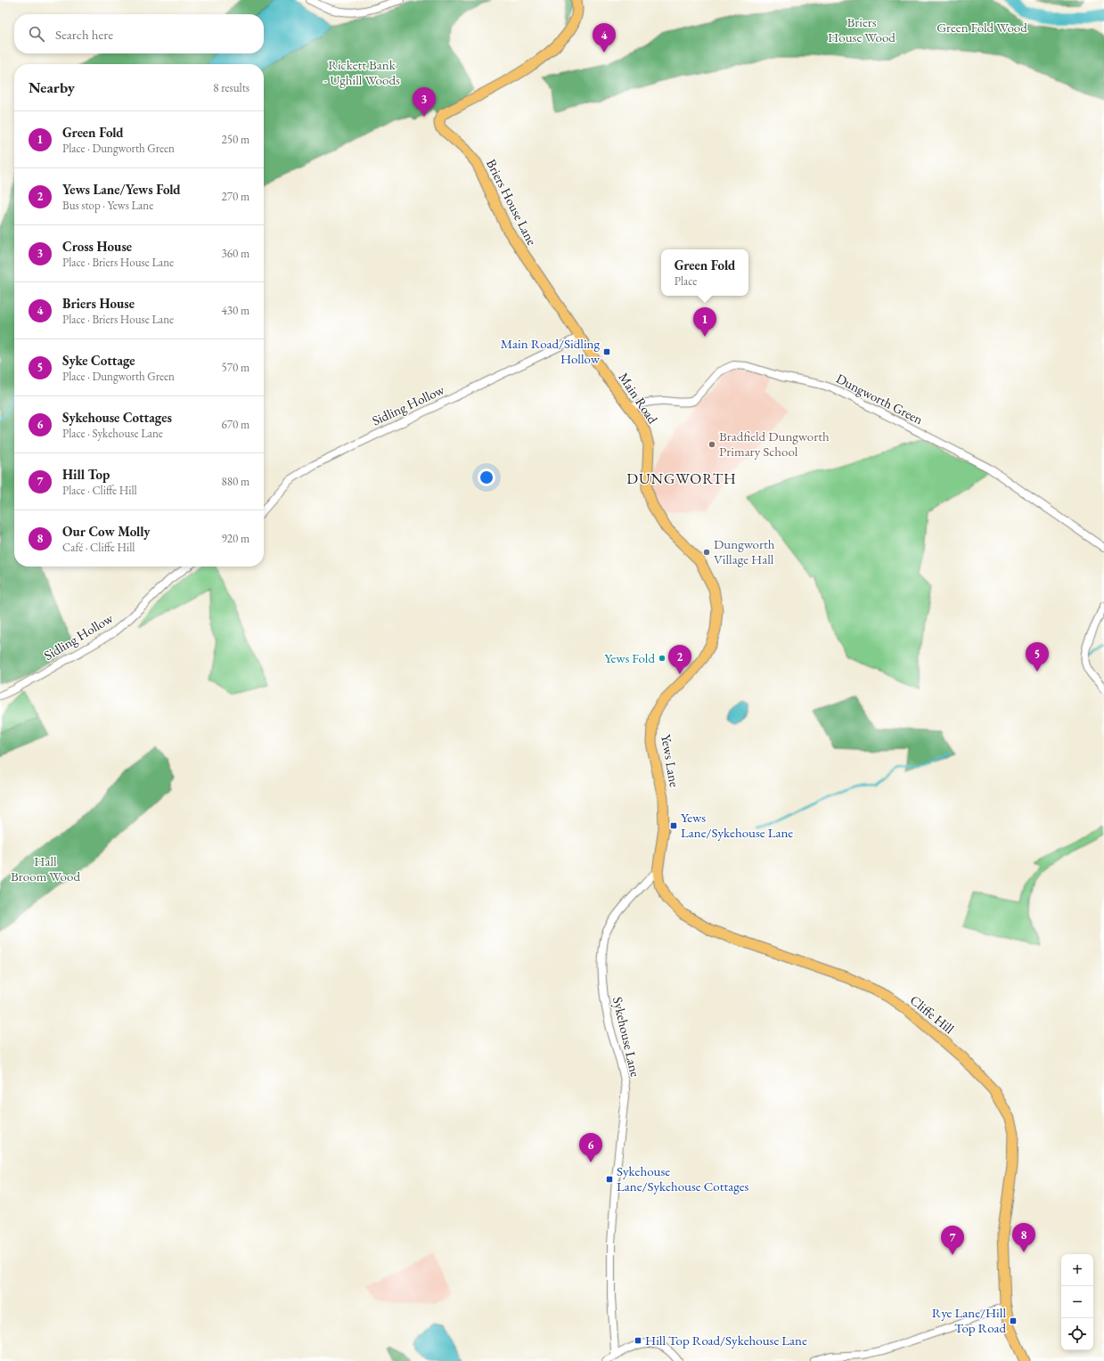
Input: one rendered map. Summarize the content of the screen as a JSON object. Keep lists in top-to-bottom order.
{
  "streets": {
    "main road": [
      "Briers House Lane",
      "Main Road",
      "Yews Lane",
      "Cliffe Hill"
    ],
    "street": ["Dungworth Green", "Sidling Hollow", "Sykehouse Lane"]
  },
  "crossings": [
    ["Briers House Lane", "Main Road"],
    ["Briers House Lane", "Sidling Hollow"],
    ["Main Road", "Dungworth Green"],
    ["Main Road", "Sidling Hollow"],
    ["Main Road", "Yews Lane"],
    ["Yews Lane", "Cliffe Hill"],
    ["Yews Lane", "Sykehouse Lane"],
    ["Cliffe Hill", "Sykehouse Lane"]
  ],
  "districts": ["DUNGWORTH"],
  "parks": [
    "Briers House Wood",
    "Green Fold Wood",
    "Rickett Bank - Ughill Woods",
    "Hall Broom Wood"
  ],
  "places": {
    "transit": [
      "Main Road/Sidling Hollow",
      "Yews Lane/Sykehouse Lane",
      "Sykehouse Lane/Sykehouse Cottages",
      "Rye Lane/Hill Top Road",
      "Hill Top Road/Sykehouse Lane"
    ],
    "other": ["Bradfield Dungworth Primary School", "Dungworth Village Hall", "Yews Fold"]
  },
  "page": {
    "search": "Search here",
    "pins": [
      "4",
      "3",
      "1",
      "5",
      "2",
      "6",
      "8",
      "7"
    ],
    "heading": ["Nearby", "8 results"],
    "list": [
      {
        "mark": "1",
        "name": "Green Fold",
        "note": "Place · Dungworth Green",
        "value": "250 m"
      },
      {
        "mark": "2",
        "name": "Yews Lane/Yews Fold",
        "note": "Bus stop · Yews Lane",
        "value": "270 m"
      },
      {
        "mark": "3",
        "name": "Cross House",
        "note": "Place · Briers House Lane",
        "value": "360 m"
      },
      {
        "mark": "4",
        "name": "Briers House",
        "note": "Place · Briers House Lane",
        "value": "430 m"
      },
      {
        "mark": "5",
        "name": "Syke Cottage",
        "note": "Place · Dungworth Green",
        "value": "570 m"
      },
      {
        "mark": "6",
        "name": "Sykehouse Cottages",
        "note": "Place · Sykehouse Lane",
        "value": "670 m"
      },
      {
        "mark": "7",
        "name": "Hill Top",
        "note": "Place · Cliffe Hill",
        "value": "880 m"
      },
      {
        "mark": "8",
        "name": "Our Cow Molly",
        "note": "Café · Cliffe Hill",
        "value": "920 m"
      }
    ],
    "popup": ["Green Fold", "Place"],
    "map_buttons": ["+", "−"]
  }
}
